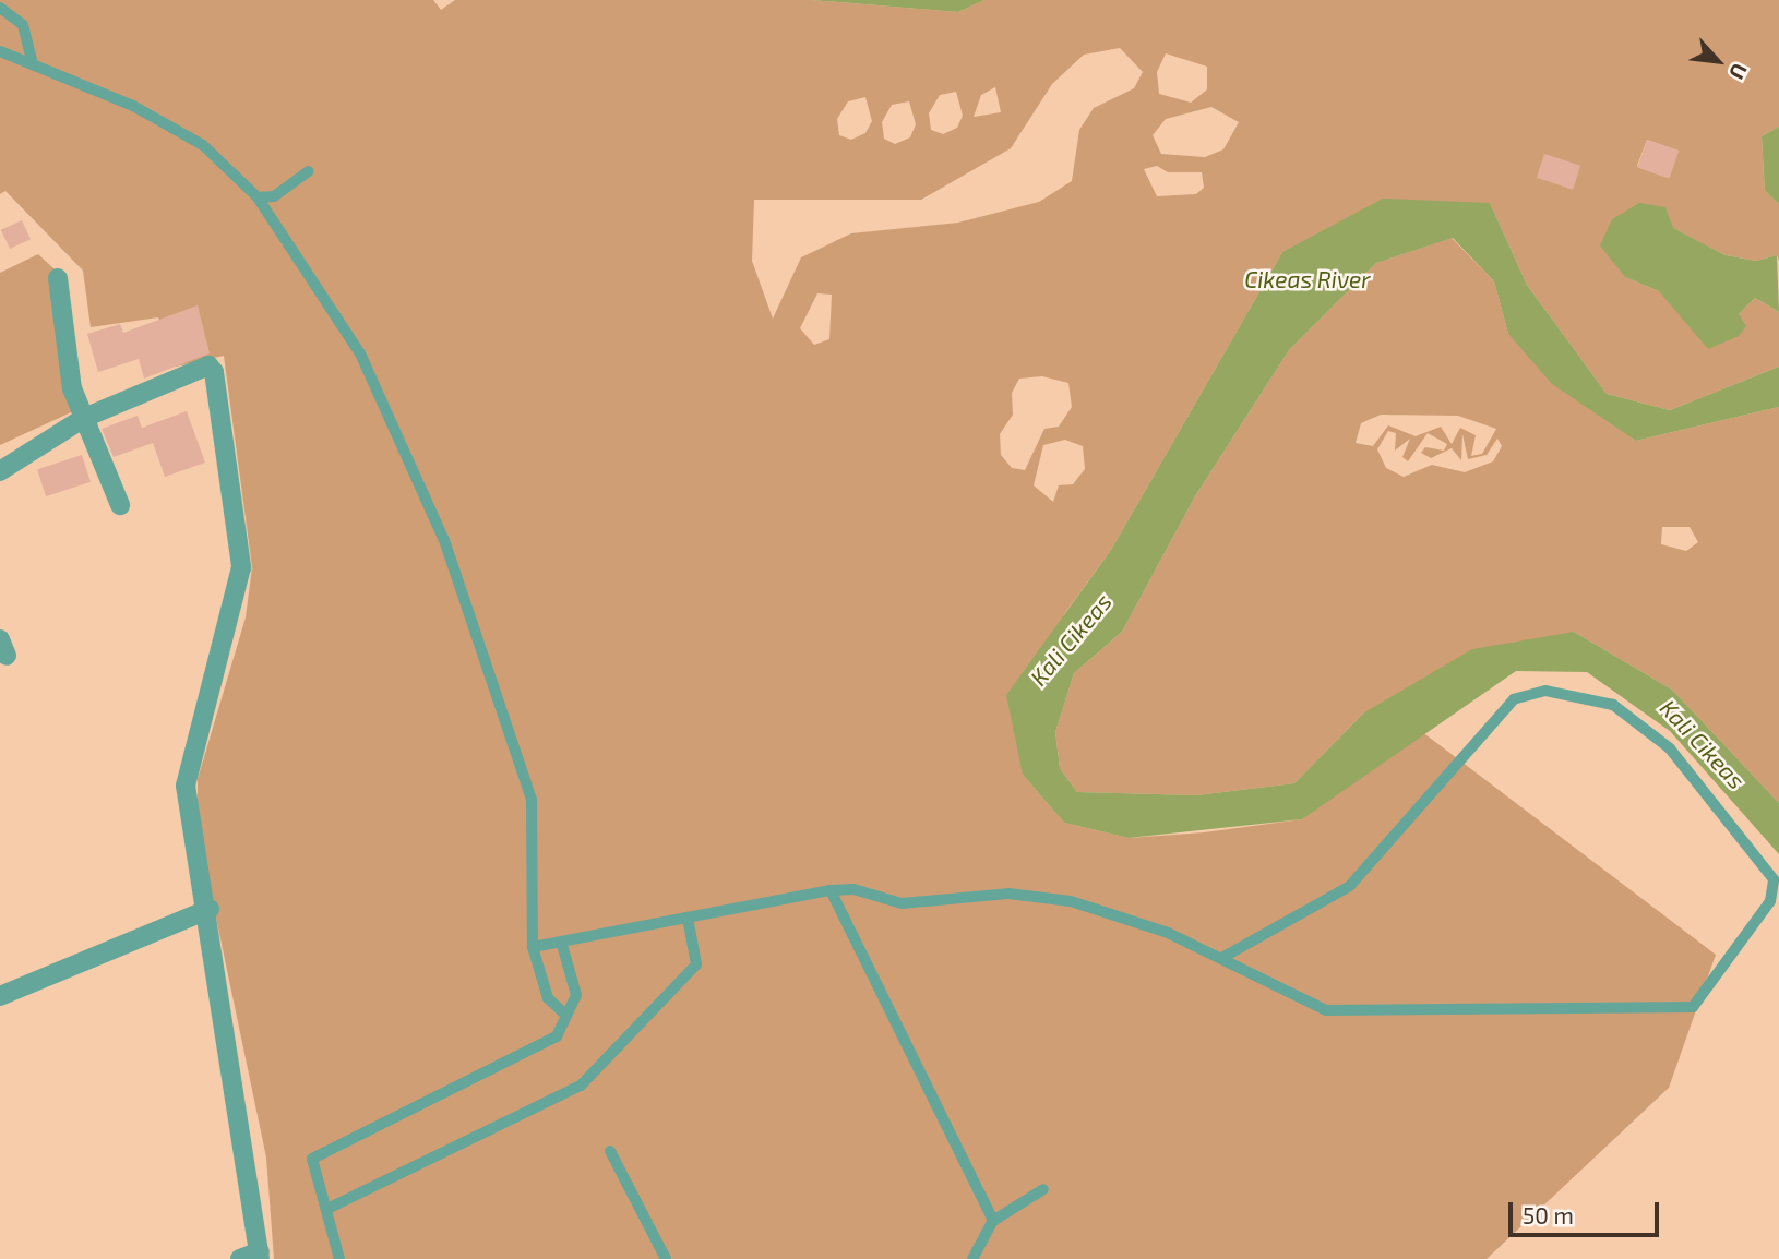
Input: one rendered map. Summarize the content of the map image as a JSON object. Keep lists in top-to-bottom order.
{
  "water": ["Cikeas River", "Kali Cikeas"],
  "scale_bar": "50 m",
  "north": "bottom right"
}
